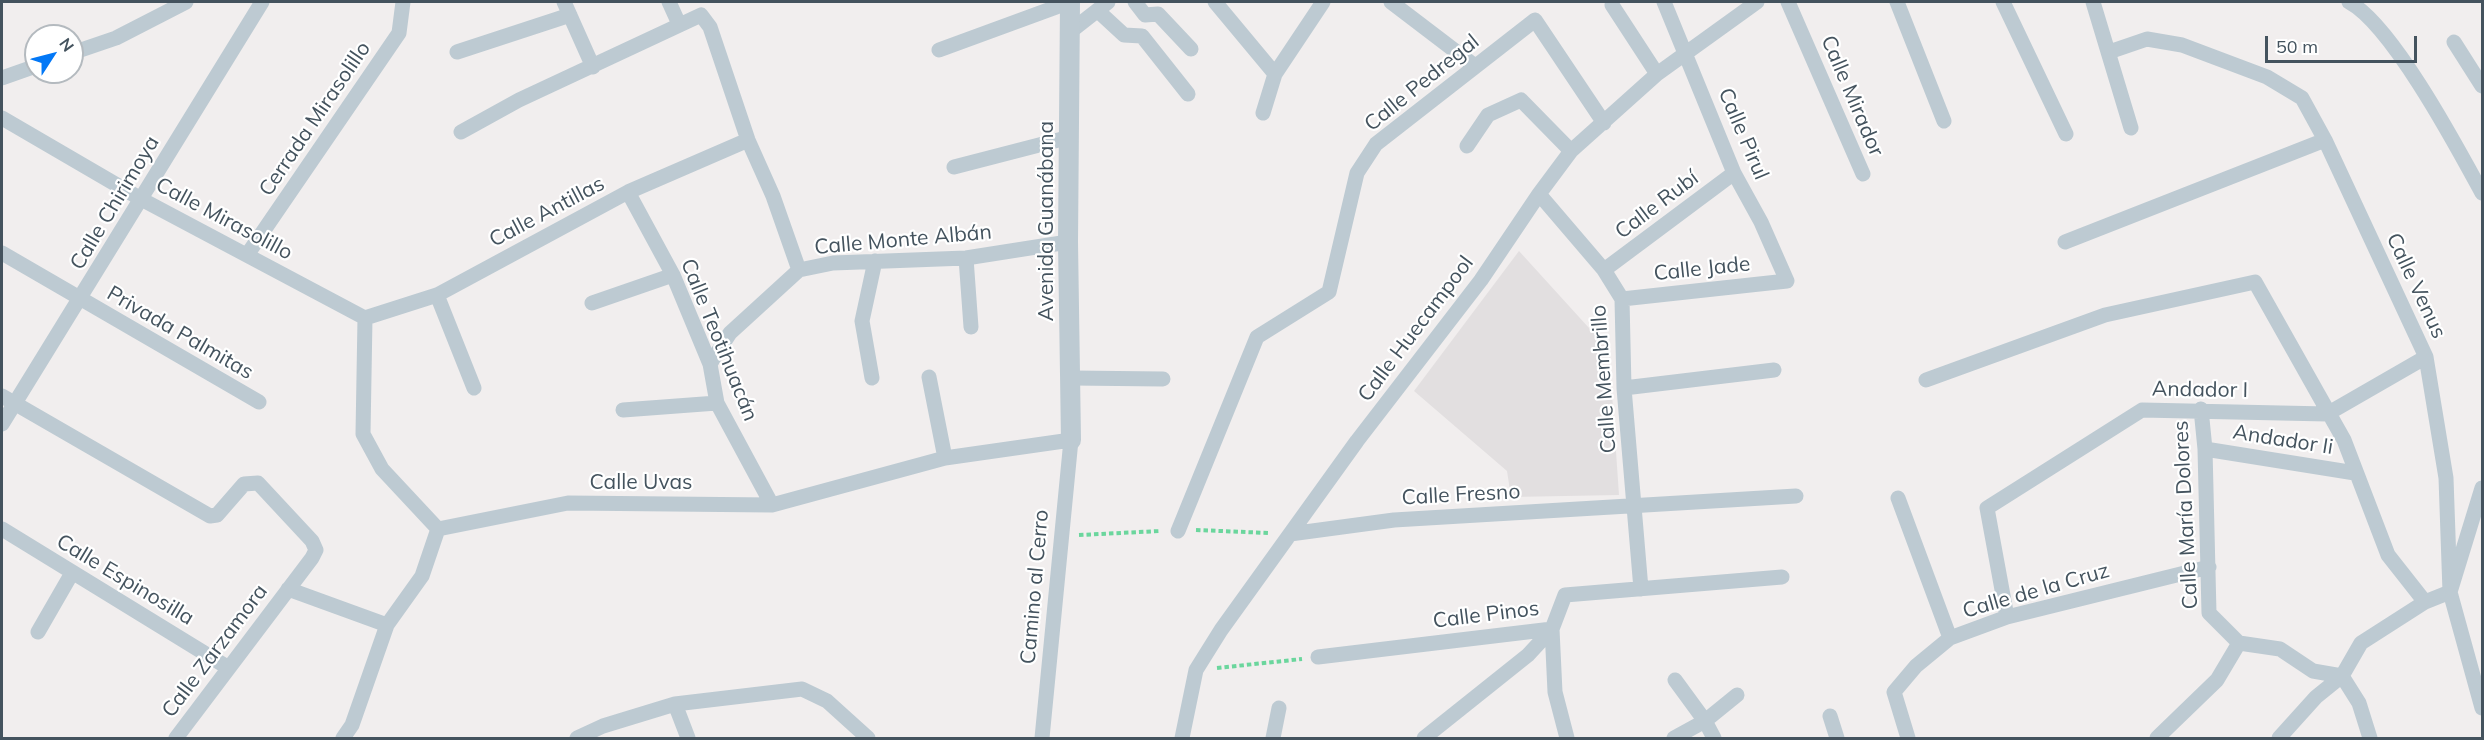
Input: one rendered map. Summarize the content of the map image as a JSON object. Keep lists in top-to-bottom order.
{
  "streets": {
    "street": [
      "Calle Pedregal",
      "Calle Mirador",
      "Cerrada Mirasolillo",
      "Calle Pirul",
      "Calle Chirimoya",
      "Calle Rubí",
      "Calle Antillas",
      "Calle Mirasolillo",
      "Avenida Guanábana",
      "Calle Monte Albán",
      "Calle Jade",
      "Calle Venus",
      "Calle Huecampool",
      "Privada Palmitas",
      "Calle Teotihuacán",
      "Calle Membrillo",
      "Andador I",
      "Andador Ii",
      "Calle Uvas",
      "Calle Fresno",
      "Calle María Dolores",
      "Calle Espinosilla",
      "Camino al Cerro",
      "Calle de la Cruz",
      "Calle Pinos",
      "Calle Zarzamora"
    ]
  },
  "crossings": [
    ["Calle Pedregal", "Calle Huecampool"],
    ["Cerrada Mirasolillo", "Calle Mirasolillo"],
    ["Calle Pirul", "Calle Rubí"],
    ["Calle Pirul", "Calle Jade"],
    ["Calle Pirul", "Calle Huecampool"],
    ["Calle Chirimoya", "Calle Mirasolillo"],
    ["Calle Chirimoya", "Privada Palmitas"],
    ["Calle Chirimoya", "Calle Zarzamora"],
    ["Calle Rubí", "Calle Membrillo"],
    ["Calle Antillas", "Calle Mirasolillo"],
    ["Calle Antillas", "Calle Teotihuacán"],
    ["Avenida Guanábana", "Calle Monte Albán"],
    ["Avenida Guanábana", "Calle Uvas"],
    ["Avenida Guanábana", "Camino al Cerro"],
    ["Calle Monte Albán", "Calle Teotihuacán"],
    ["Calle Jade", "Calle Membrillo"],
    ["Calle Huecampool", "Calle Membrillo"],
    ["Calle Huecampool", "Calle Fresno"],
    ["Calle Teotihuacán", "Calle Uvas"],
    ["Calle Membrillo", "Calle Fresno"],
    ["Calle Membrillo", "Calle Pinos"],
    ["Andador I", "Calle María Dolores"],
    ["Andador I", "Calle de la Cruz"],
    ["Andador Ii", "Calle María Dolores"],
    ["Calle Uvas", "Camino al Cerro"],
    ["Calle María Dolores", "Calle de la Cruz"],
    ["Calle Espinosilla", "Calle Zarzamora"]
  ],
  "scale_bar": "50 m",
  "north": "top right"
}
